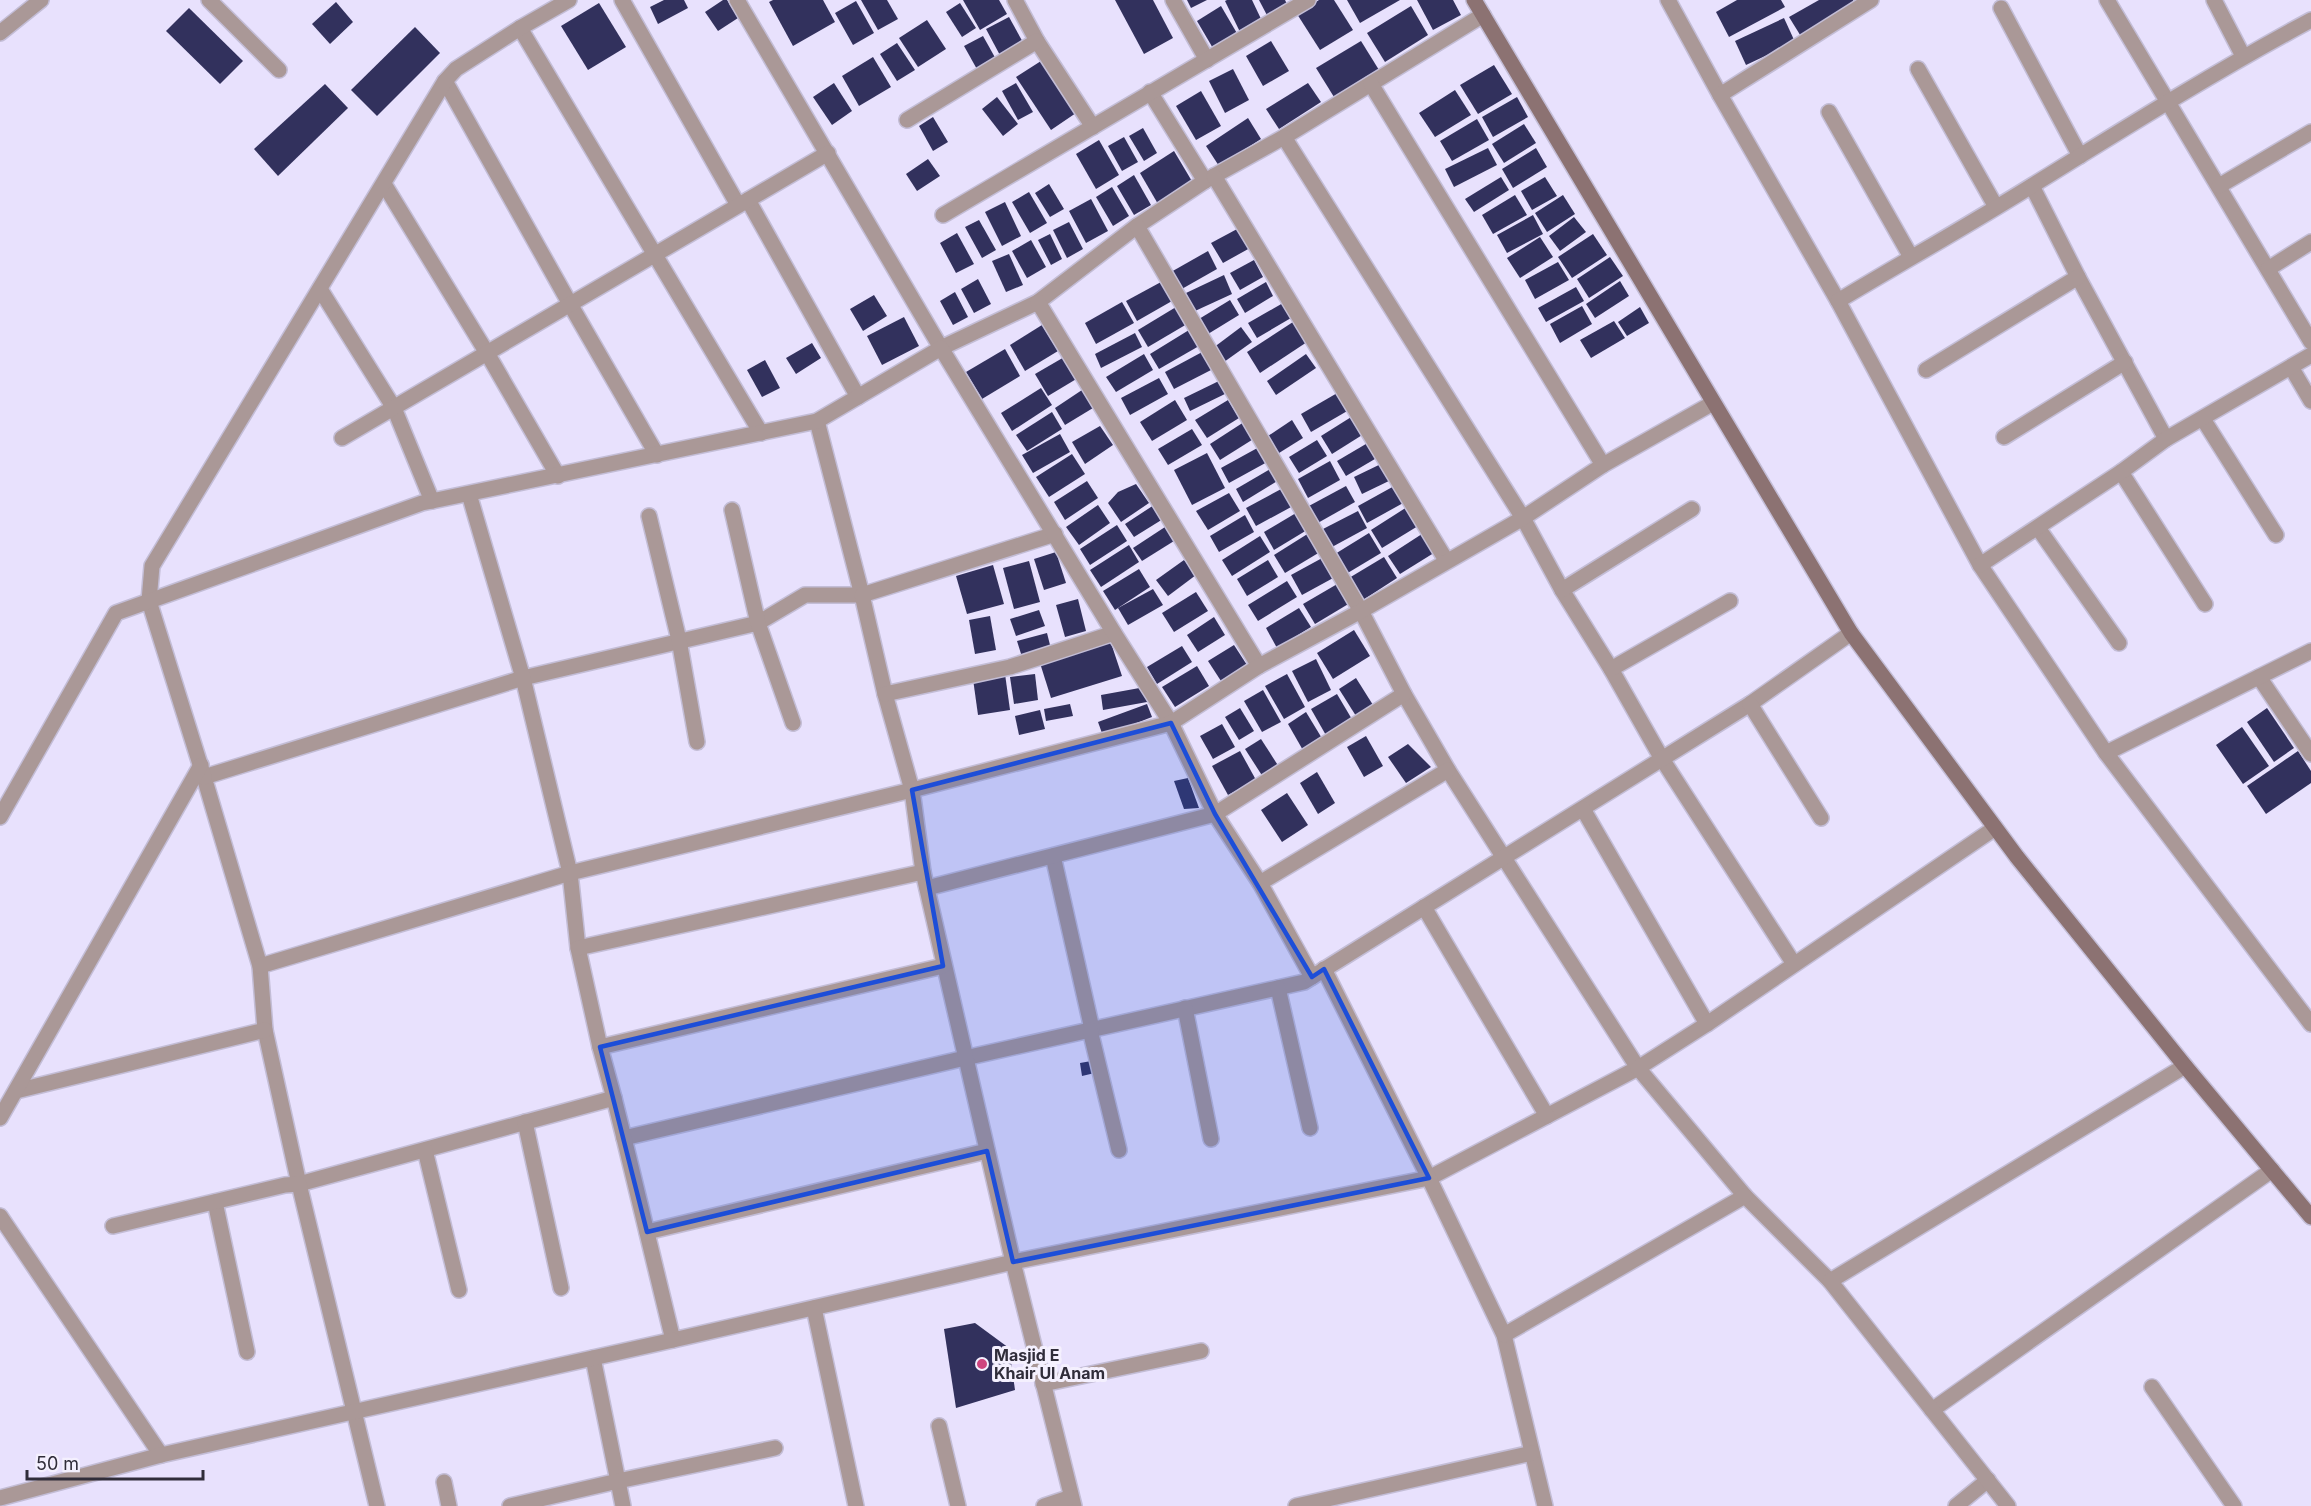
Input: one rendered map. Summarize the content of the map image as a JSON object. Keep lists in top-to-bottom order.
{
  "places": ["Masjid E Khair Ul Anam"],
  "scale_bar": "50 m"
}
